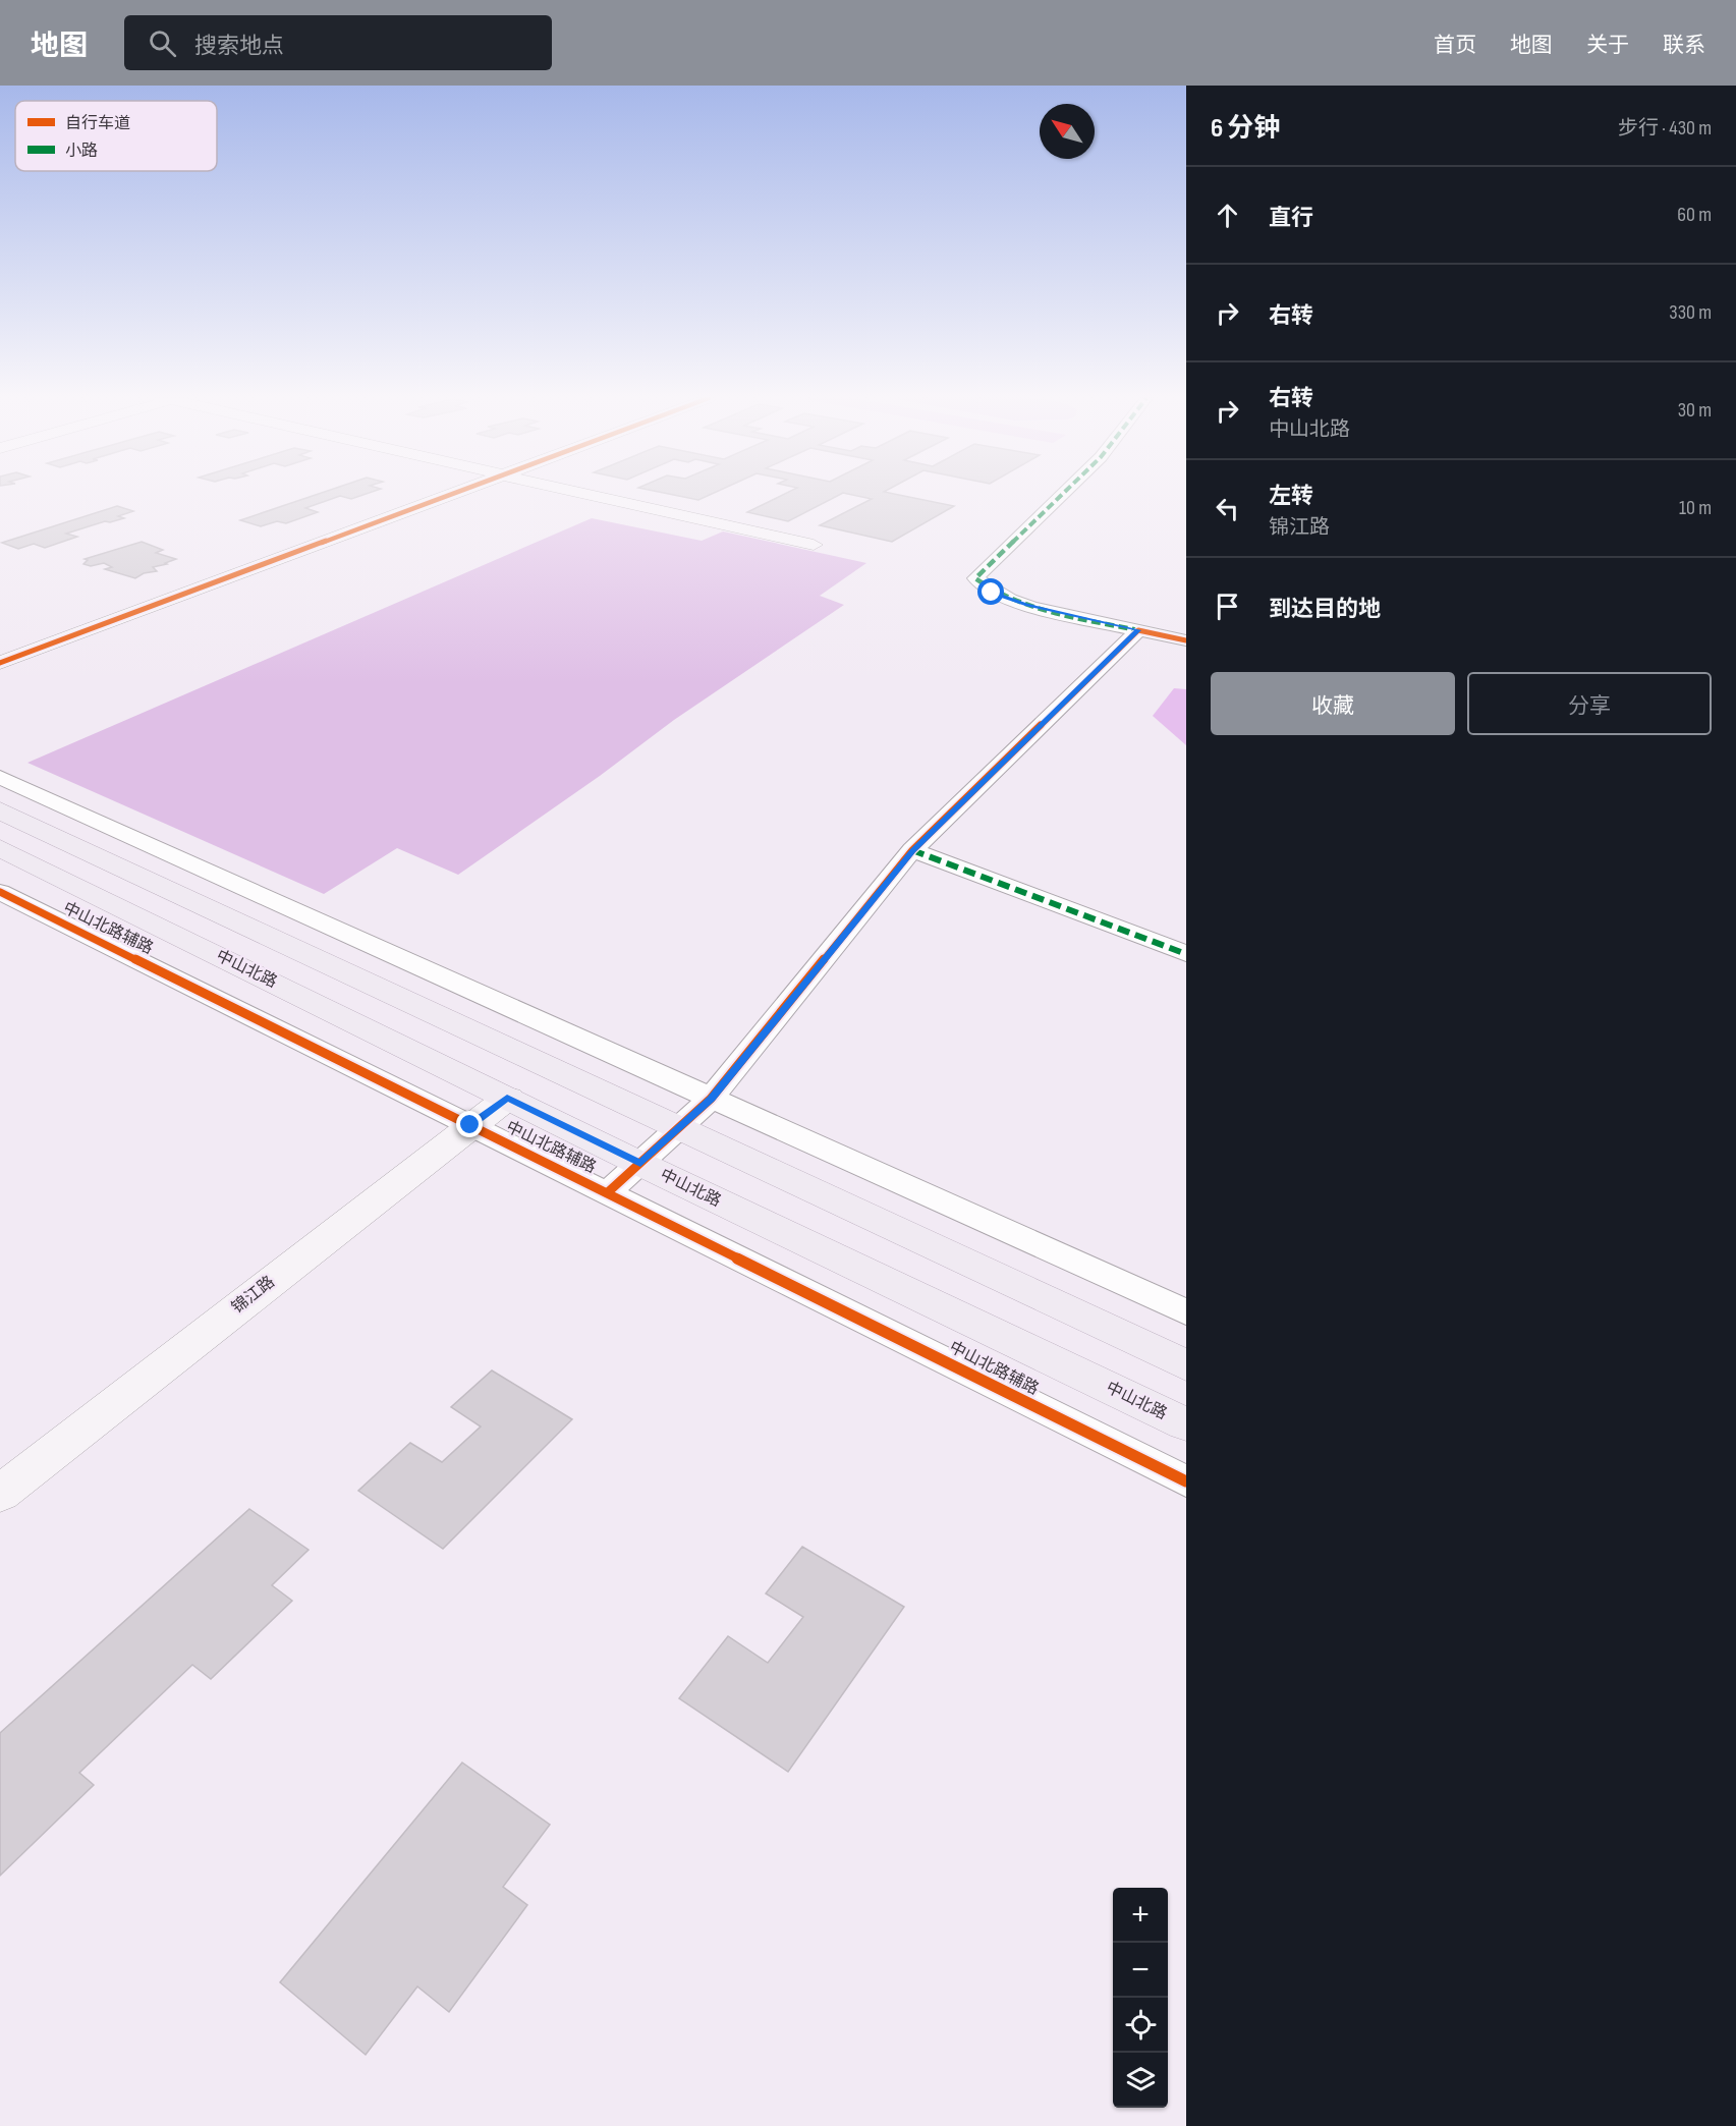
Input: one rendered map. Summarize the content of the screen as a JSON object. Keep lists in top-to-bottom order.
{
  "streets": {
    "main road": ["中山北路"],
    "street": ["中山北路辅路", "锦江路"]
  },
  "crossings": [
    ["中山北路辅路", "锦江路"],
    ["中山北路", "锦江路"]
  ],
  "legend": ["自行车道", "小路"],
  "north": "top left",
  "page": {
    "header": "地图",
    "search": "搜索地点",
    "nav": [
      "首页",
      "地图",
      "关于",
      "联系"
    ],
    "heading": ["6 分钟", "步行 · 430 m"],
    "list": [
      ["直行", "60 m"],
      ["右转", "330 m"],
      ["右转", "中山北路", "30 m"],
      ["左转", "锦江路", "10 m"],
      "到达目的地"
    ],
    "buttons": ["收藏", "分享"],
    "map_buttons": ["+", "−"]
  }
}
